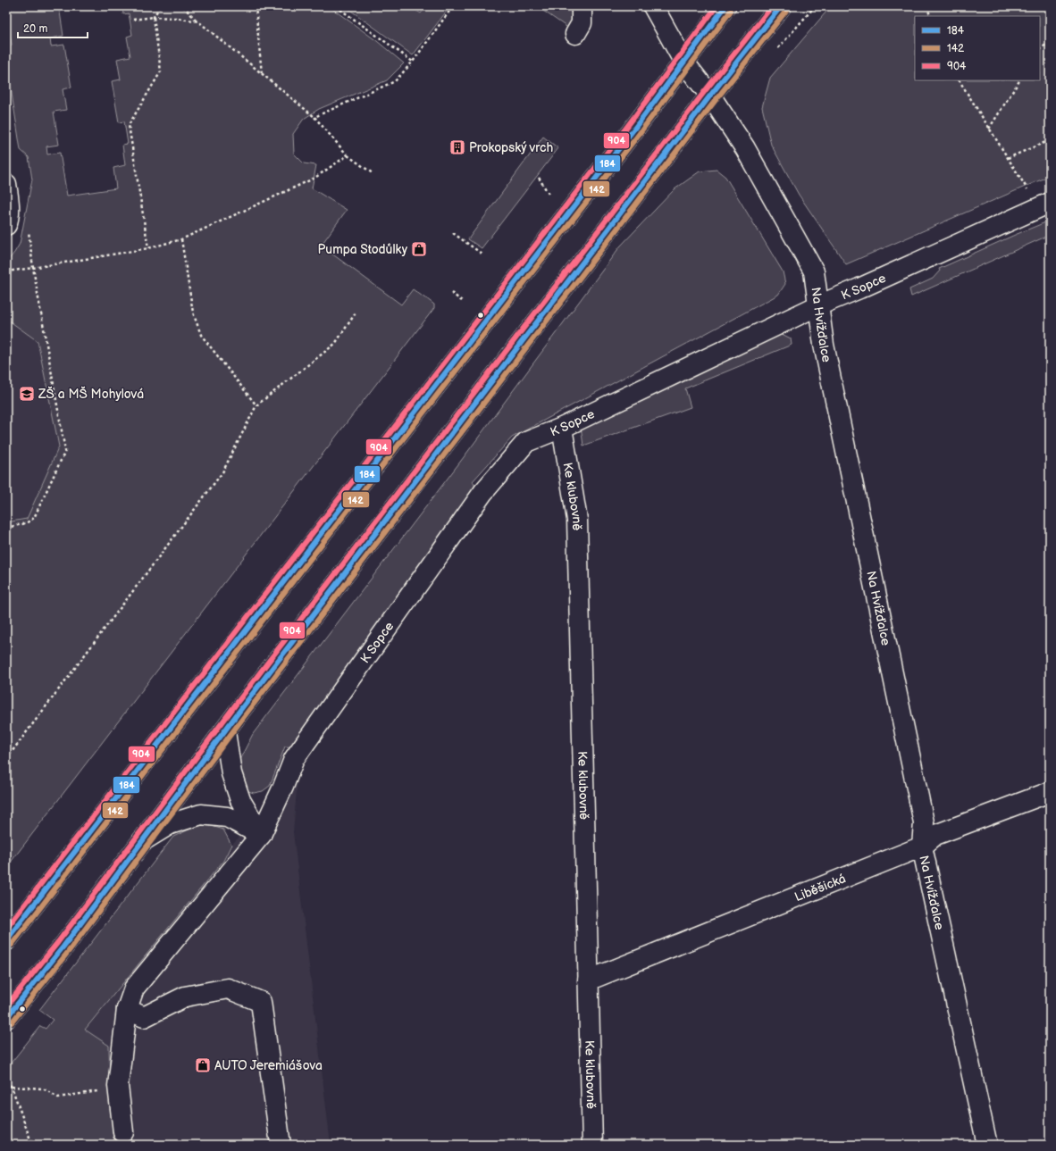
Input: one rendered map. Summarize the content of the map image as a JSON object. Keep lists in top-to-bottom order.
{
  "streets": {
    "street": [
      "K Sopce",
      "Na Hvížďalce",
      "Ke klubovně",
      "Liběšická"
    ]
  },
  "crossings": [
    ["K Sopce", "Na Hvížďalce"],
    ["K Sopce", "Ke klubovně"],
    ["Na Hvížďalce", "Liběšická"],
    ["Ke klubovně", "Liběšická"]
  ],
  "places": {
    "building": ["Prokopský vrch"],
    "shop": ["Pumpa Stodůlky", "AUTO Jeremiášova"],
    "school or university": ["ZŠ a MŠ Mohylová"]
  },
  "lines": ["transit line 184", "transit line 904", "transit line 142"],
  "legend": ["184", "142", "904"],
  "scale_bar": "20 m"
}
